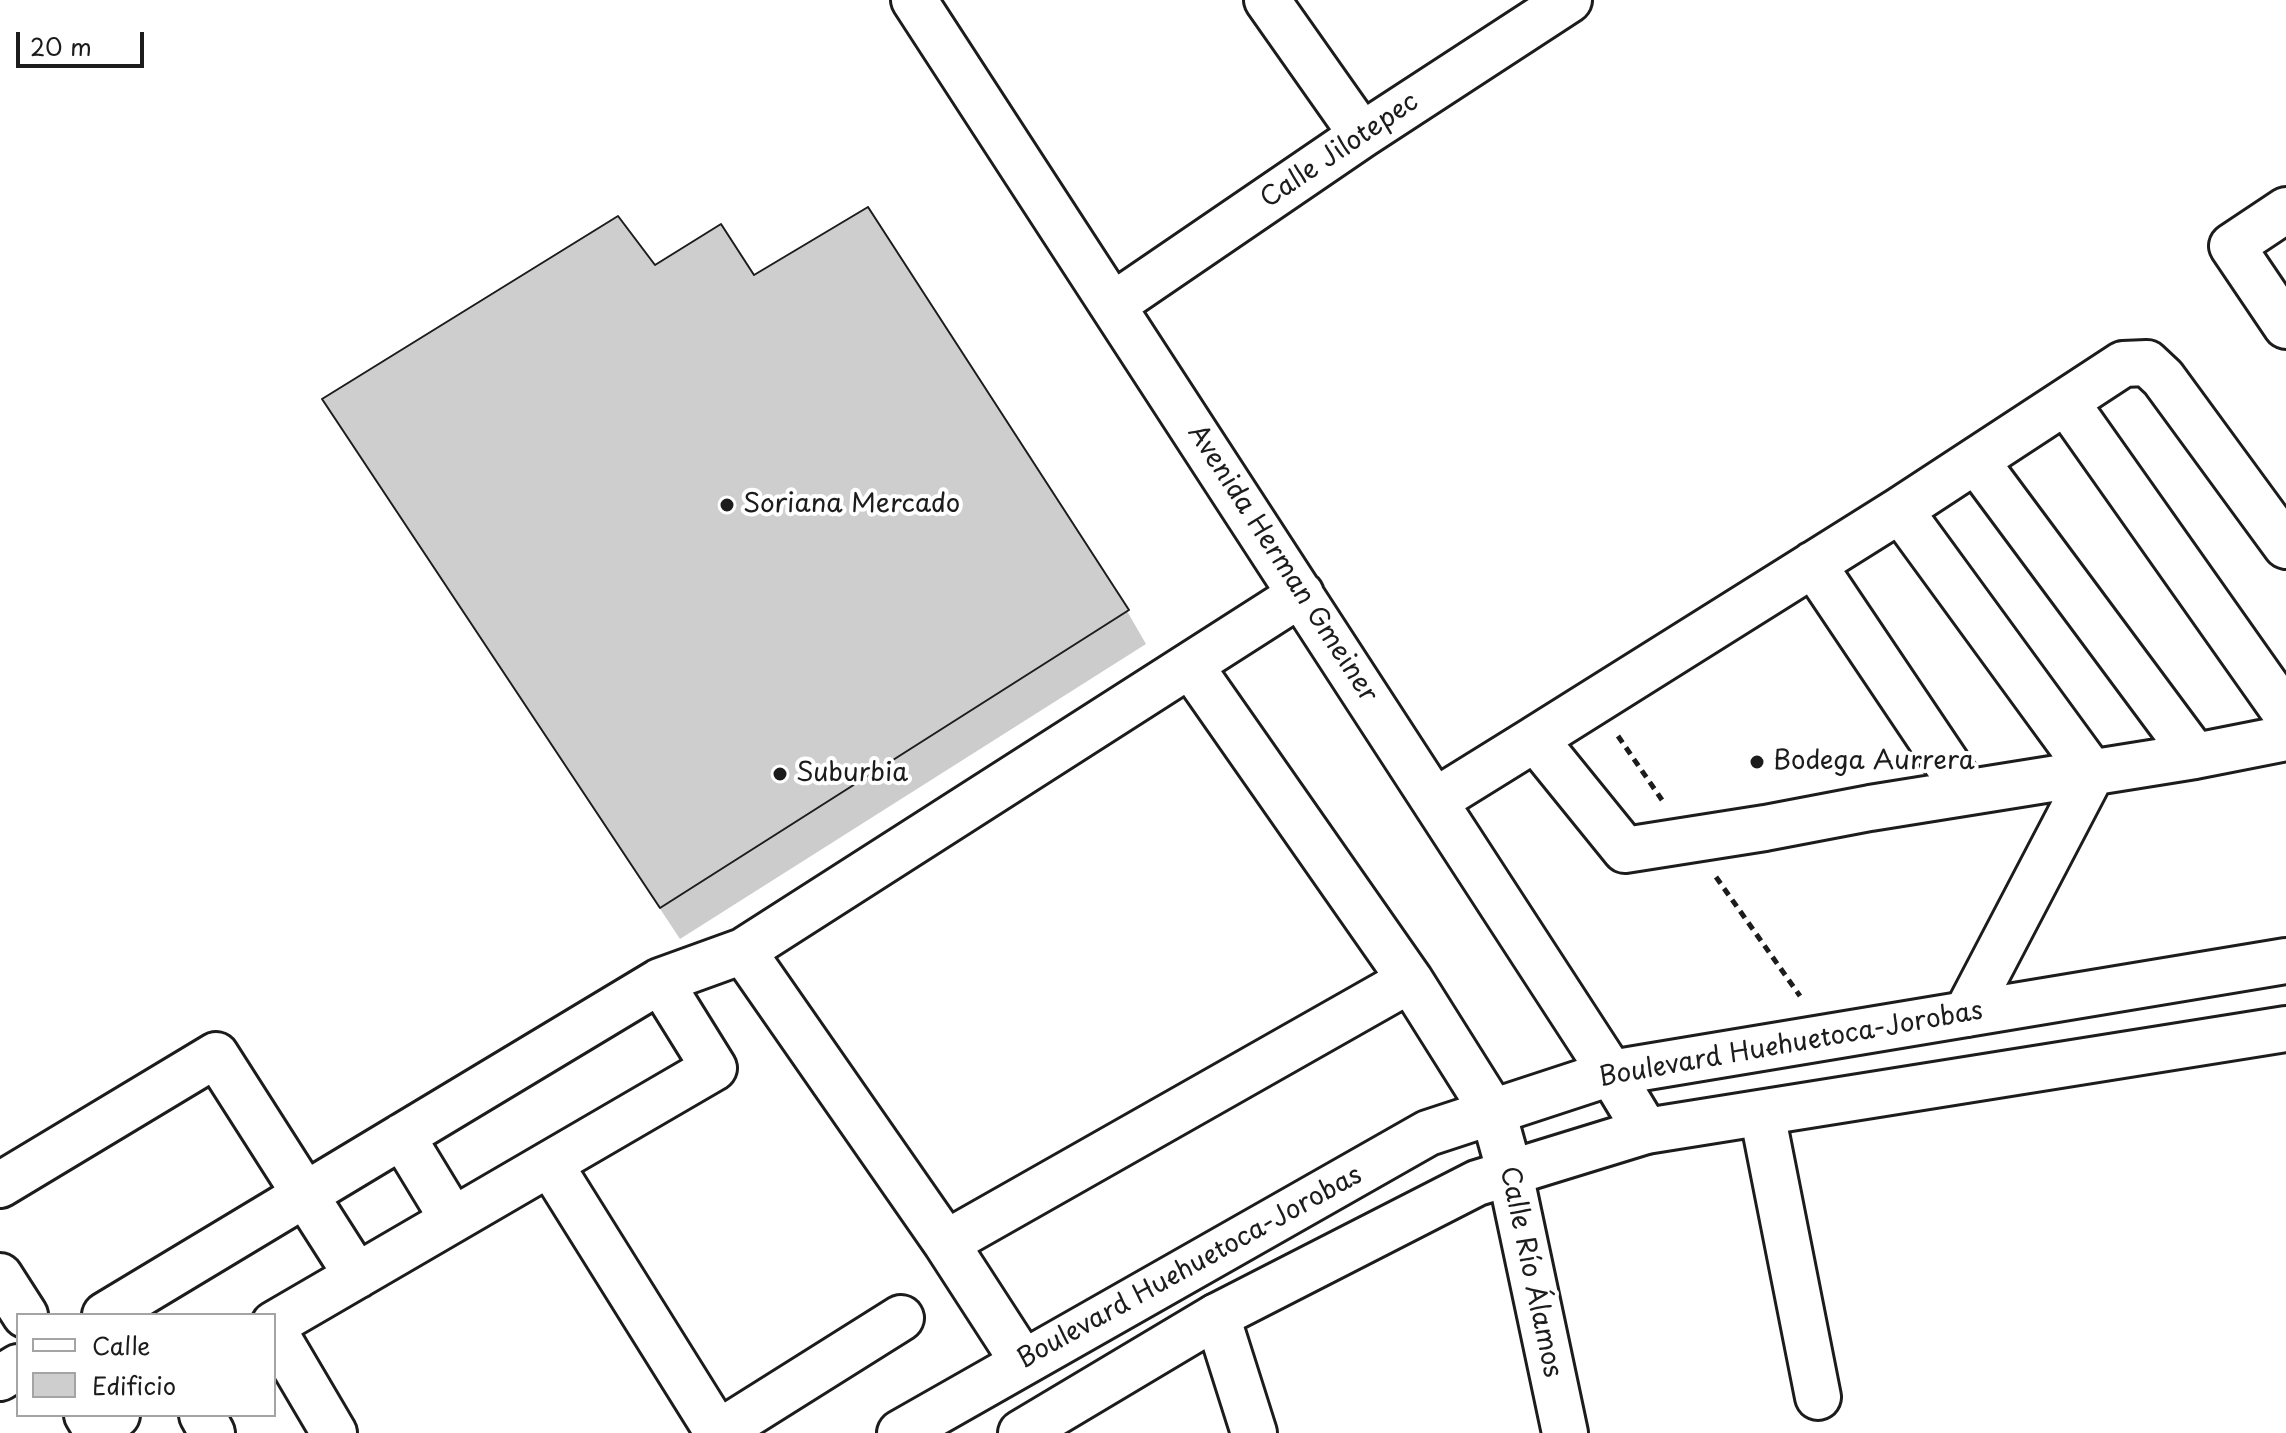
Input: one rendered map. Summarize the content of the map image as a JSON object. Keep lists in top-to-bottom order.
{
  "streets": {
    "main road": [
      "Calle Jilotepec",
      "Avenida Herman Gmeiner",
      "Boulevard Huehuetoca-Jorobas",
      "Calle Río Álamos"
    ]
  },
  "crossings": [
    ["Calle Jilotepec", "Avenida Herman Gmeiner"],
    ["Avenida Herman Gmeiner", "Boulevard Huehuetoca-Jorobas"],
    ["Boulevard Huehuetoca-Jorobas", "Calle Río Álamos"]
  ],
  "places": ["Soriana Mercado", "Bodega Aurrera", "Suburbia"],
  "legend": ["Calle", "Edificio"],
  "scale_bar": "20 m"
}
